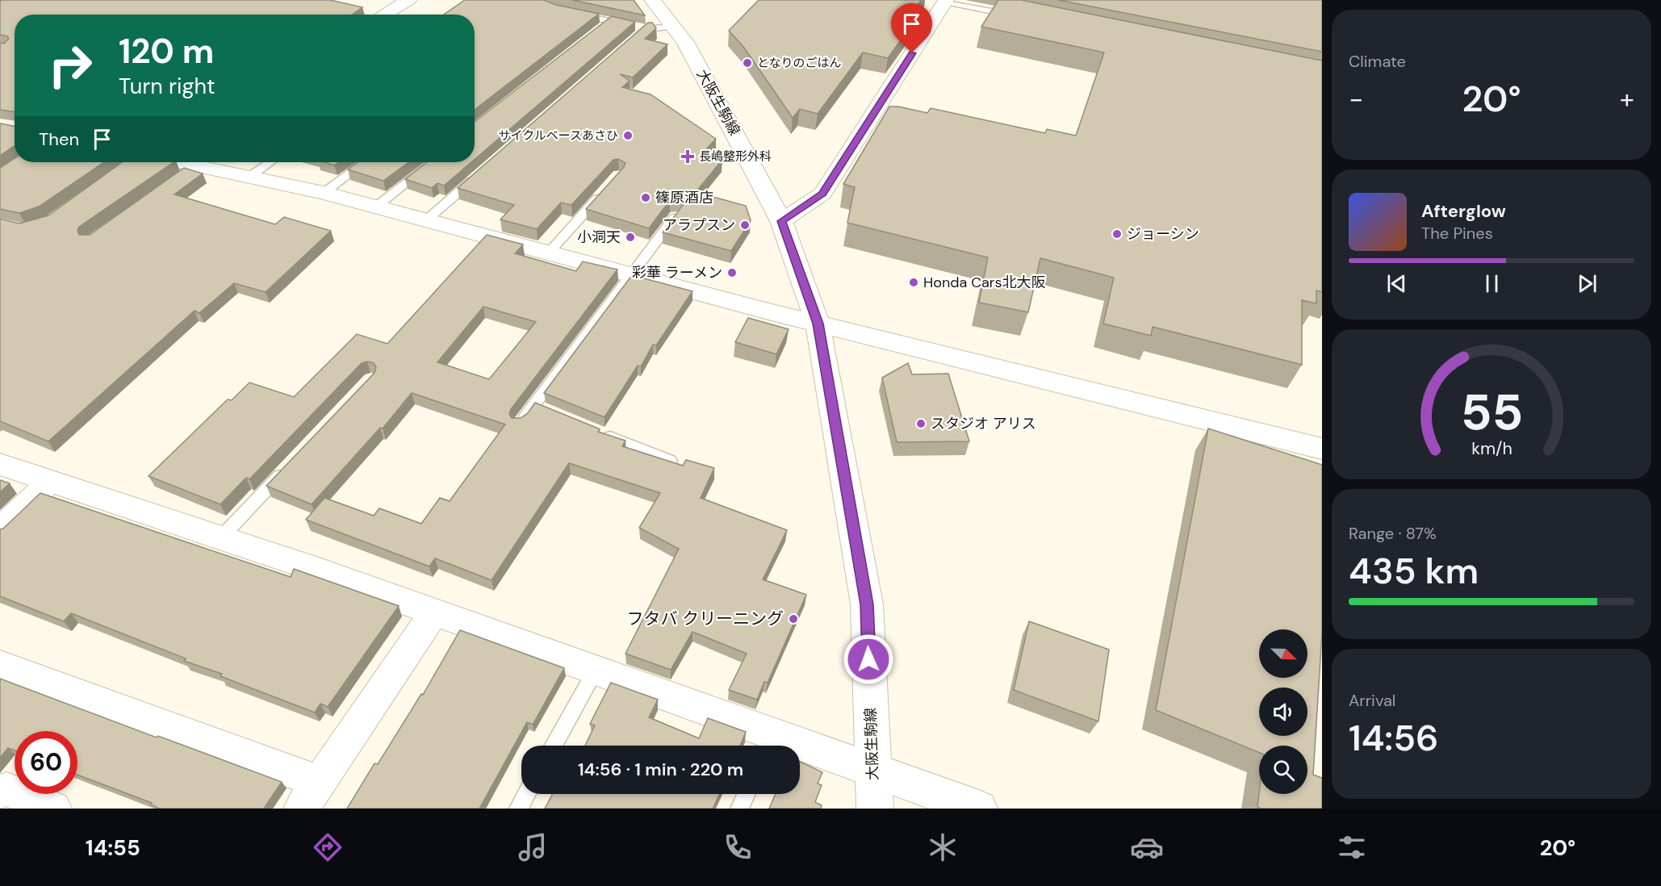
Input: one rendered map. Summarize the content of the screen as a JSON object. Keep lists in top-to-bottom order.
{
  "streets": {
    "street": ["大阪生駒線"]
  },
  "places": {
    "other": [
      "となりのごはん",
      "サイクルベースあさひ",
      "篠原酒店",
      "アラプスン",
      "ジョーシン",
      "小洞天",
      "彩華 ラーメン",
      "Honda Cars北大阪",
      "スタジオ アリス",
      "フタバ クリーニング"
    ],
    "health": ["長嶋整形外科"]
  },
  "north": "bottom right",
  "page": {
    "tile": [
      "Climate",
      ["Range · 87%", "435 km"],
      ["Arrival", "14:56"]
    ],
    "turn": ["120 m", "Turn right"],
    "heat": ["−", "20°", "+"],
    "then": "Then",
    "song": ["Afterglow", "The Pines"],
    "limit": "60",
    "trip": "14:56 · 1 min · 220 m",
    "tabs": ["14:55", "20°"],
    "gauge": ["55", "km/h"]
  }
}
